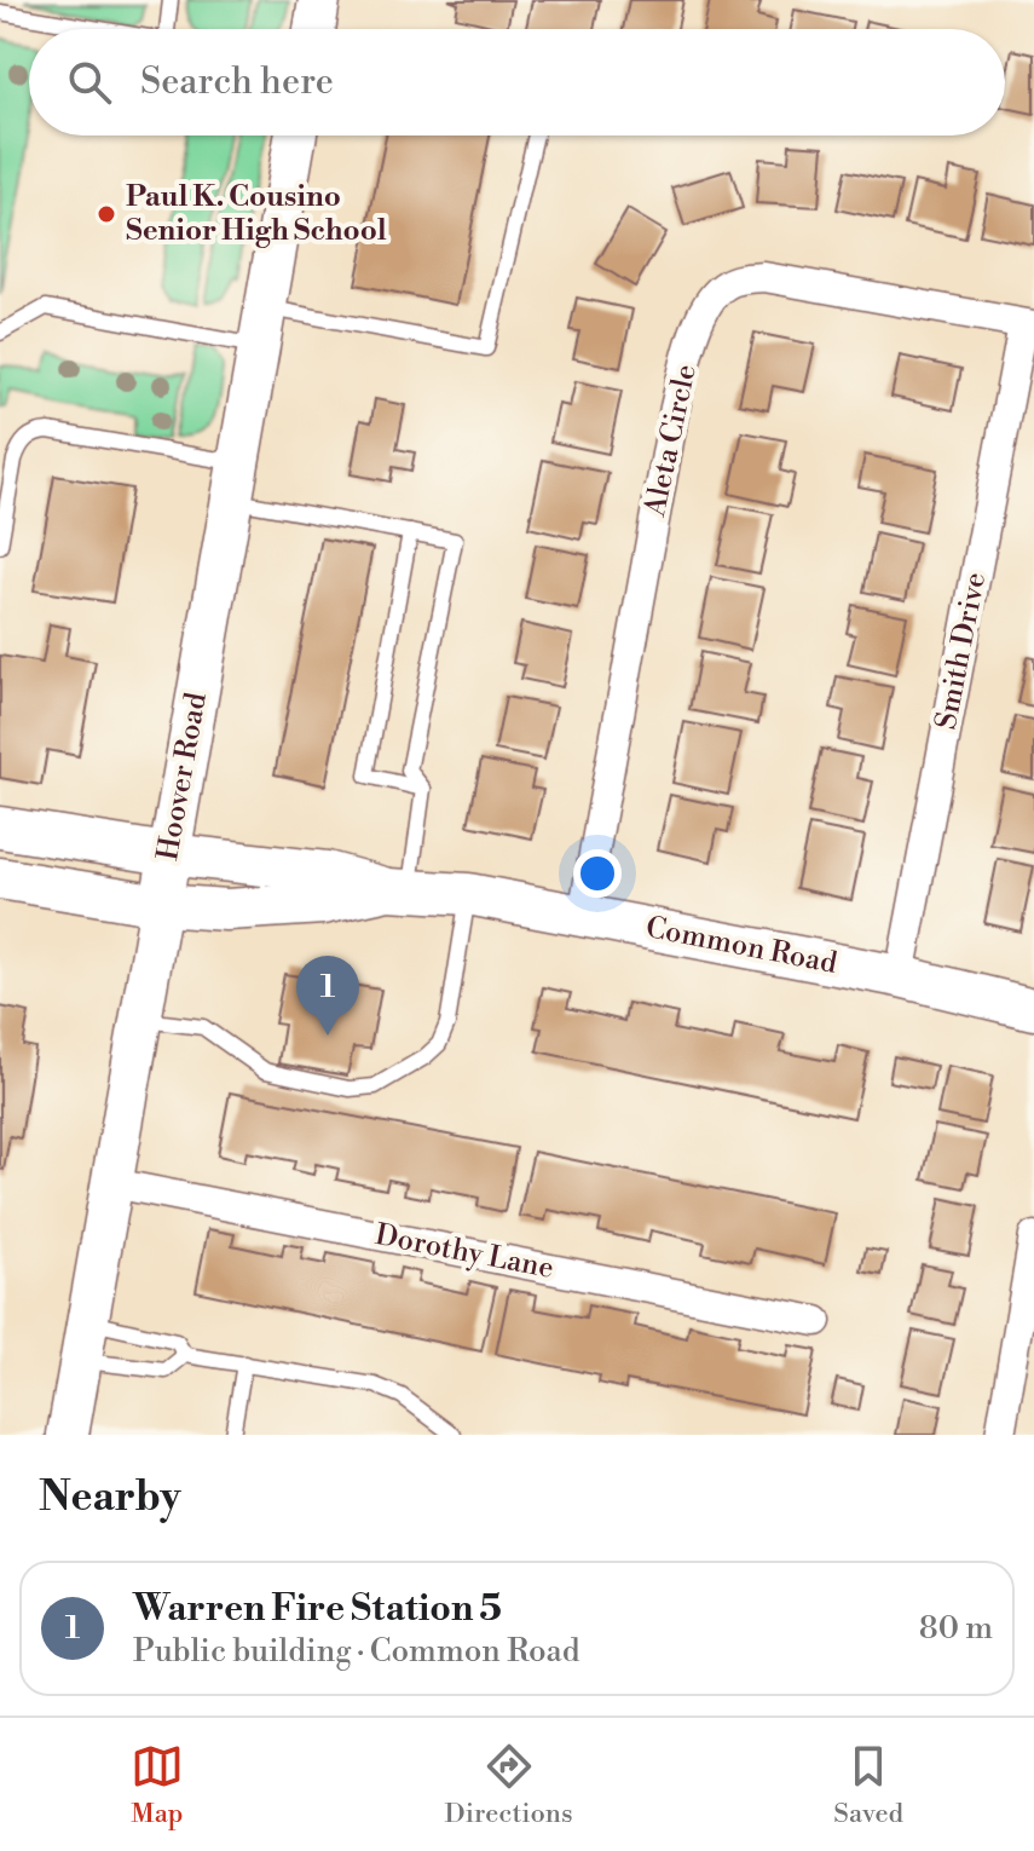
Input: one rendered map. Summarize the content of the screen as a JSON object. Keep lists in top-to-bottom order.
{
  "streets": {
    "street": [
      "Aleta Circle",
      "Smith Drive",
      "Hoover Road",
      "Common Road",
      "Dorothy Lane"
    ]
  },
  "crossings": [
    ["Aleta Circle", "Smith Drive"],
    ["Aleta Circle", "Common Road"],
    ["Smith Drive", "Common Road"],
    ["Hoover Road", "Common Road"],
    ["Hoover Road", "Dorothy Lane"]
  ],
  "places": ["Paul K. Cousino Senior High School"],
  "page": {
    "search": "Search here",
    "pins": "1",
    "heading": "Nearby",
    "list": [
      {
        "mark": "1",
        "name": "Warren Fire Station 5",
        "note": "Public building · Common Road",
        "value": "80 m"
      }
    ],
    "nav": ["Map", "Directions", "Saved"]
  }
}
